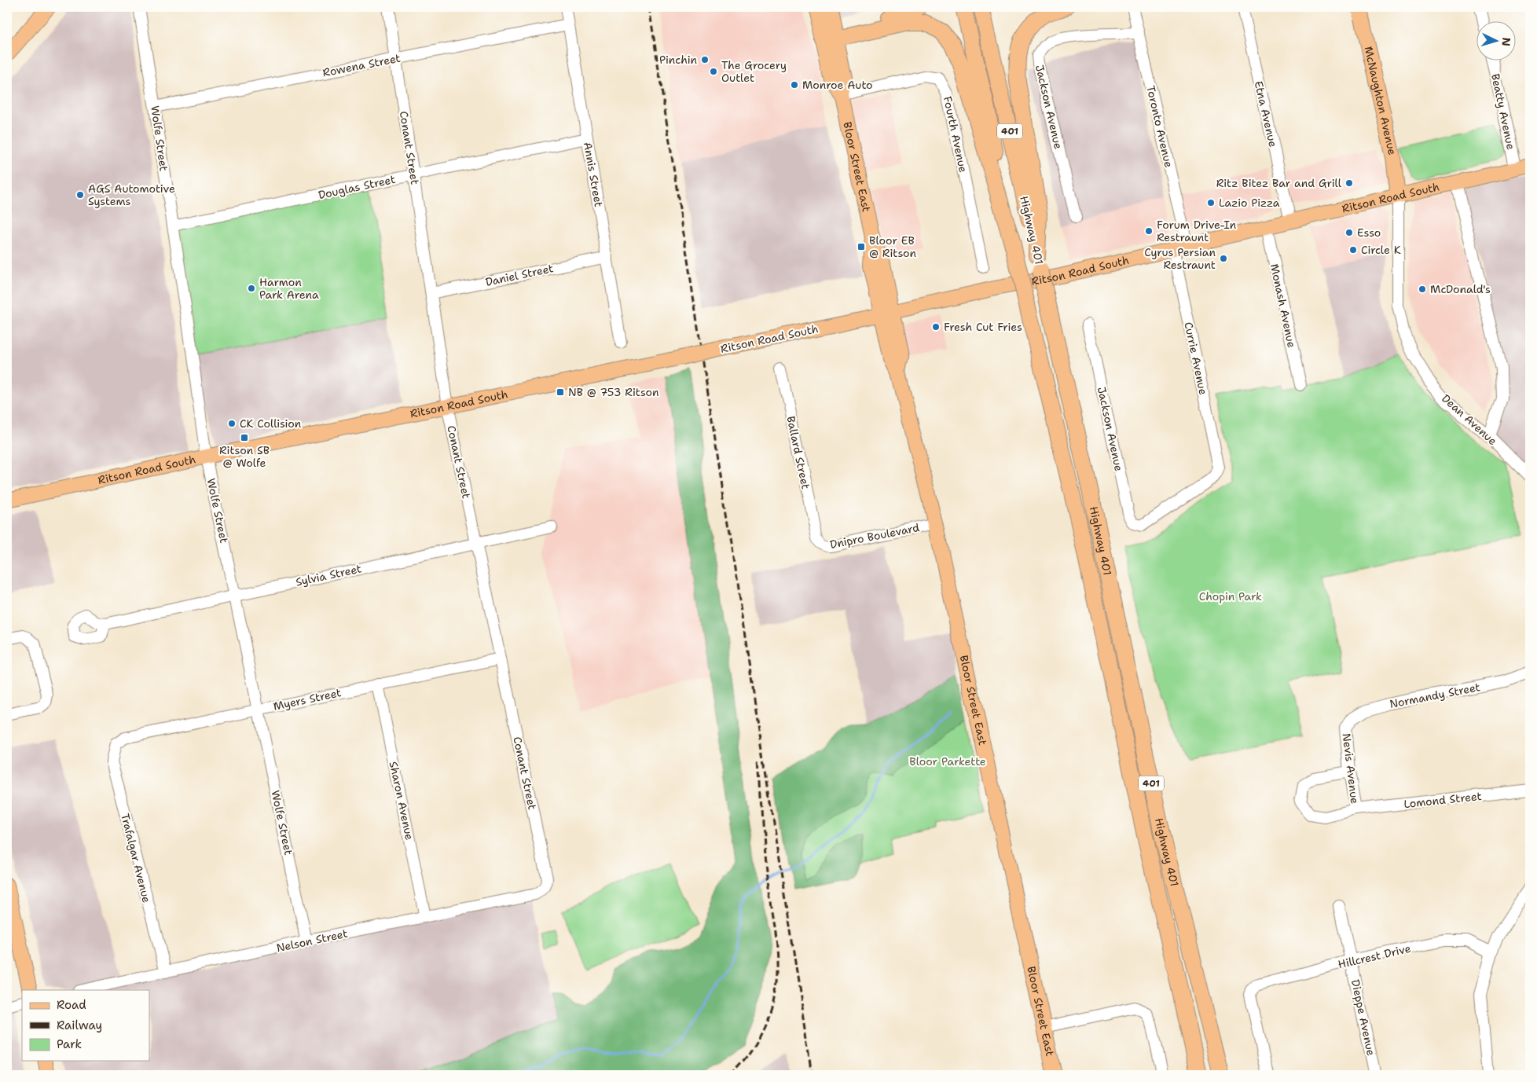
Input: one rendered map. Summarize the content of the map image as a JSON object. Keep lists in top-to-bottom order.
{
  "streets": {
    "highway": ["401", "Highway 401"],
    "main road": ["McNaughton Avenue", "Bloor Street East", "Ritson Road South"],
    "street": [
      "Rowena Street",
      "Jackson Avenue",
      "Beatty Avenue",
      "Etna Avenue",
      "Toronto Avenue",
      "Fourth Avenue",
      "Wolfe Street",
      "Conant Street",
      "Annis Street",
      "Douglas Street",
      "Daniel Street",
      "Monash Avenue",
      "Currie Avenue",
      "Dean Avenue",
      "Ballard Street",
      "Dnipro Boulevard",
      "Sylvia Street",
      "Normandy Street",
      "Myers Street",
      "Nevis Avenue",
      "Lomond Street",
      "Sharon Avenue",
      "Trafalgar Avenue",
      "Nelson Street",
      "Hillcrest Drive",
      "Dieppe Avenue"
    ]
  },
  "crossings": [
    ["Rowena Street", "Wolfe Street"],
    ["Rowena Street", "Conant Street"],
    ["Rowena Street", "Annis Street"],
    ["McNaughton Avenue", "Ritson Road South"],
    ["McNaughton Avenue", "Dean Avenue"],
    ["Jackson Avenue", "Toronto Avenue"],
    ["Jackson Avenue", "Currie Avenue"],
    ["Beatty Avenue", "Ritson Road South"],
    ["Etna Avenue", "Ritson Road South"],
    ["Toronto Avenue", "Ritson Road South"],
    ["Fourth Avenue", "Bloor Street East"],
    ["Wolfe Street", "Douglas Street"],
    ["Wolfe Street", "Ritson Road South"],
    ["Wolfe Street", "Sylvia Street"],
    ["Wolfe Street", "Myers Street"],
    ["Wolfe Street", "Nelson Street"],
    ["Conant Street", "Douglas Street"],
    ["Conant Street", "Ritson Road South"],
    ["Conant Street", "Daniel Street"],
    ["Conant Street", "Sylvia Street"],
    ["Conant Street", "Myers Street"],
    ["Conant Street", "Nelson Street"],
    ["Bloor Street East", "Ritson Road South"],
    ["Bloor Street East", "Dnipro Boulevard"],
    ["Annis Street", "Douglas Street"],
    ["Annis Street", "Daniel Street"],
    ["Ritson Road South", "Monash Avenue"],
    ["Ritson Road South", "Currie Avenue"],
    ["Ritson Road South", "Dean Avenue"],
    ["Ballard Street", "Dnipro Boulevard"],
    ["Normandy Street", "Nevis Avenue"],
    ["Myers Street", "Sharon Avenue"],
    ["Myers Street", "Trafalgar Avenue"],
    ["Nevis Avenue", "Lomond Street"],
    ["Sharon Avenue", "Nelson Street"],
    ["Trafalgar Avenue", "Nelson Street"],
    ["Hillcrest Drive", "Dieppe Avenue"]
  ],
  "parks": ["Chopin Park", "Bloor Parkette"],
  "places": {
    "other": [
      "Pinchin",
      "The Grocery Outlet",
      "Monroe Auto",
      "Ritz Bitez Bar and Grill",
      "AGS Automotive Systems",
      "Lazio Pizza",
      "Forum Drive-In Restraunt",
      "Esso",
      "Circle K",
      "Cyrus Persian Restraunt",
      "Harmon Park Arena",
      "McDonald's",
      "Fresh Cut Fries",
      "CK Collision"
    ],
    "transit": ["Bloor EB @ Ritson", "NB @ 753 Ritson", "Ritson SB @ Wolfe"]
  },
  "legend": ["Road", "Railway", "Park"],
  "north": "right"
}
